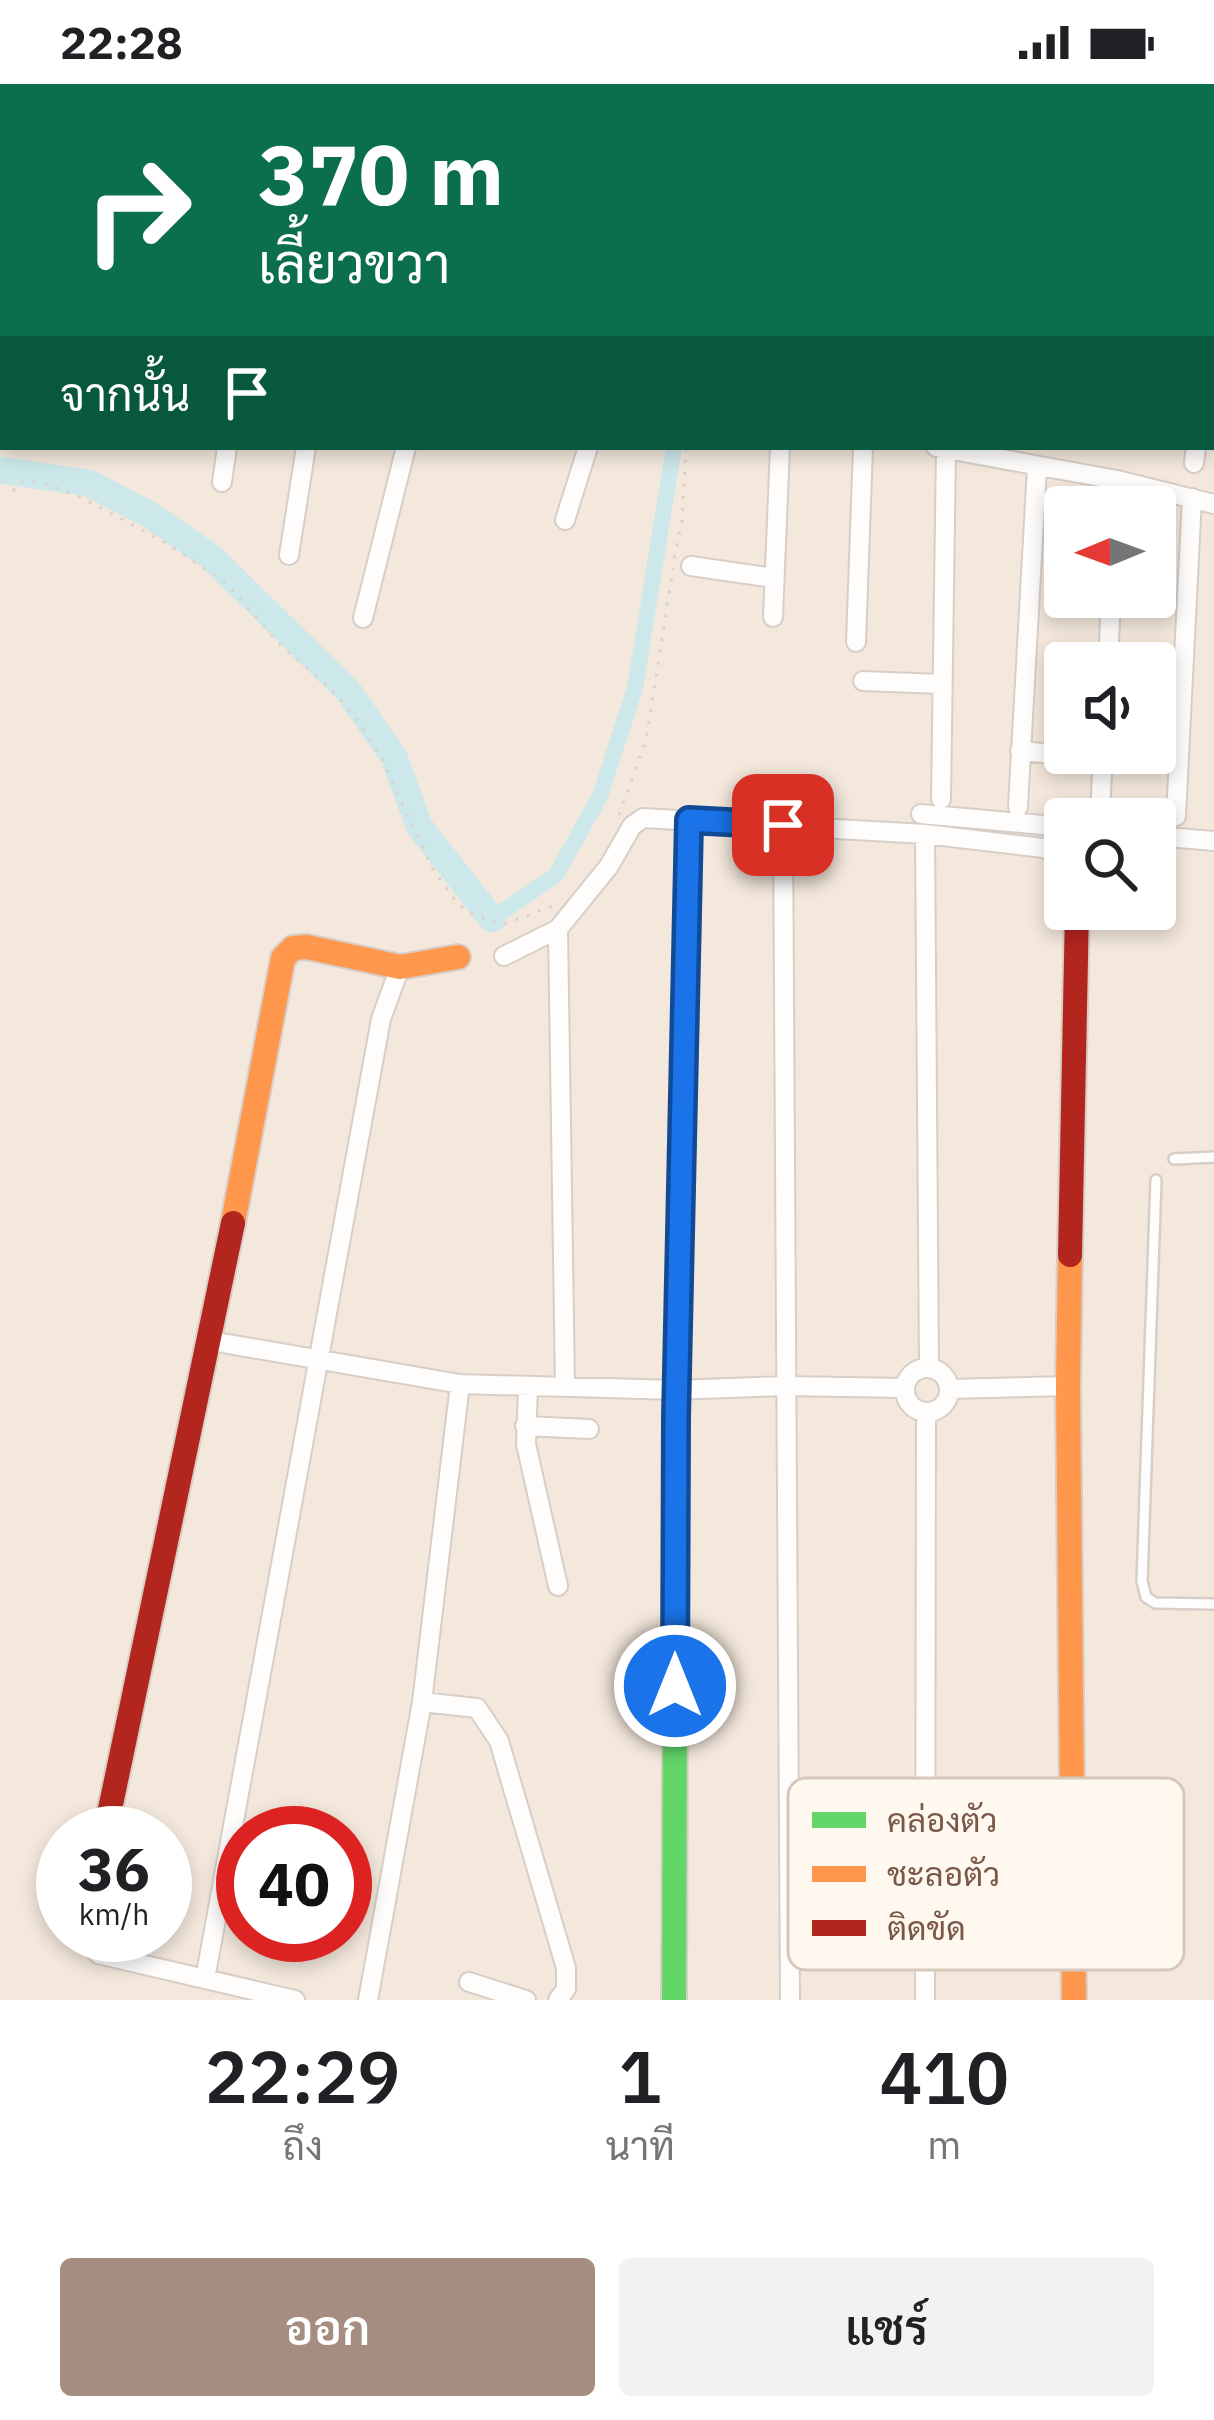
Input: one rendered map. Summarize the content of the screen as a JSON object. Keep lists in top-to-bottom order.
{
  "legend": ["คล่องตัว", "ชะลอตัว", "ติดขัด"],
  "north": "left",
  "page": {
    "status": "22:28",
    "turn": ["370 m", "เลี้ยวขวา"],
    "then": "จากนั้น",
    "speed": "36 km/h",
    "limit": "40",
    "eta": [
      "22:29",
      "ถึง",
      "1",
      "นาที",
      "410",
      "m"
    ],
    "buttons": ["ออก", "แชร์"]
  }
}
